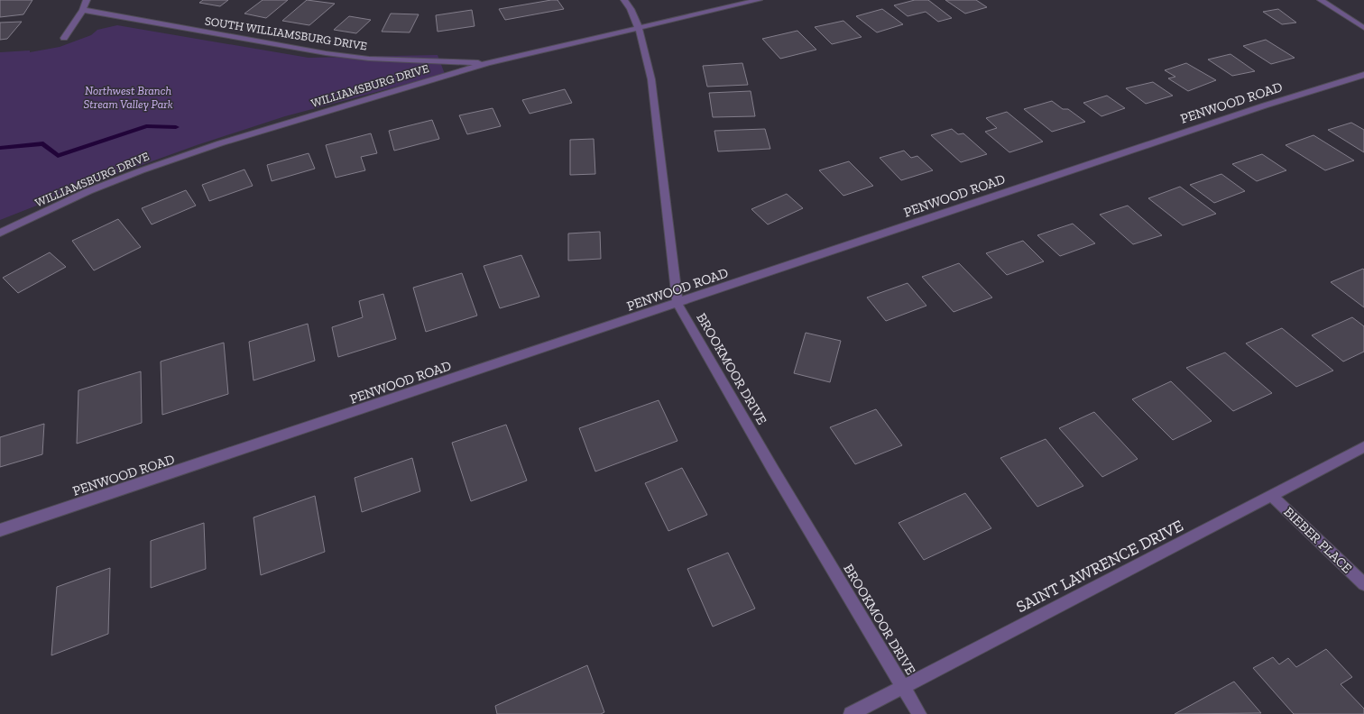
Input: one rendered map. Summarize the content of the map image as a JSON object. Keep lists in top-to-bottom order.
{
  "streets": {
    "street": [
      "SOUTH WILLIAMSBURG DRIVE",
      "WILLIAMSBURG DRIVE",
      "PENWOOD ROAD",
      "BROOKMOOR DRIVE",
      "BIEBER PLACE",
      "SAINT LAWRENCE DRIVE"
    ]
  },
  "crossings": [
    ["SOUTH WILLIAMSBURG DRIVE", "WILLIAMSBURG DRIVE"],
    ["WILLIAMSBURG DRIVE", "BROOKMOOR DRIVE"],
    ["PENWOOD ROAD", "BROOKMOOR DRIVE"],
    ["BROOKMOOR DRIVE", "SAINT LAWRENCE DRIVE"],
    ["BIEBER PLACE", "SAINT LAWRENCE DRIVE"]
  ],
  "parks": ["Northwest Branch Stream Valley Park"]
}
